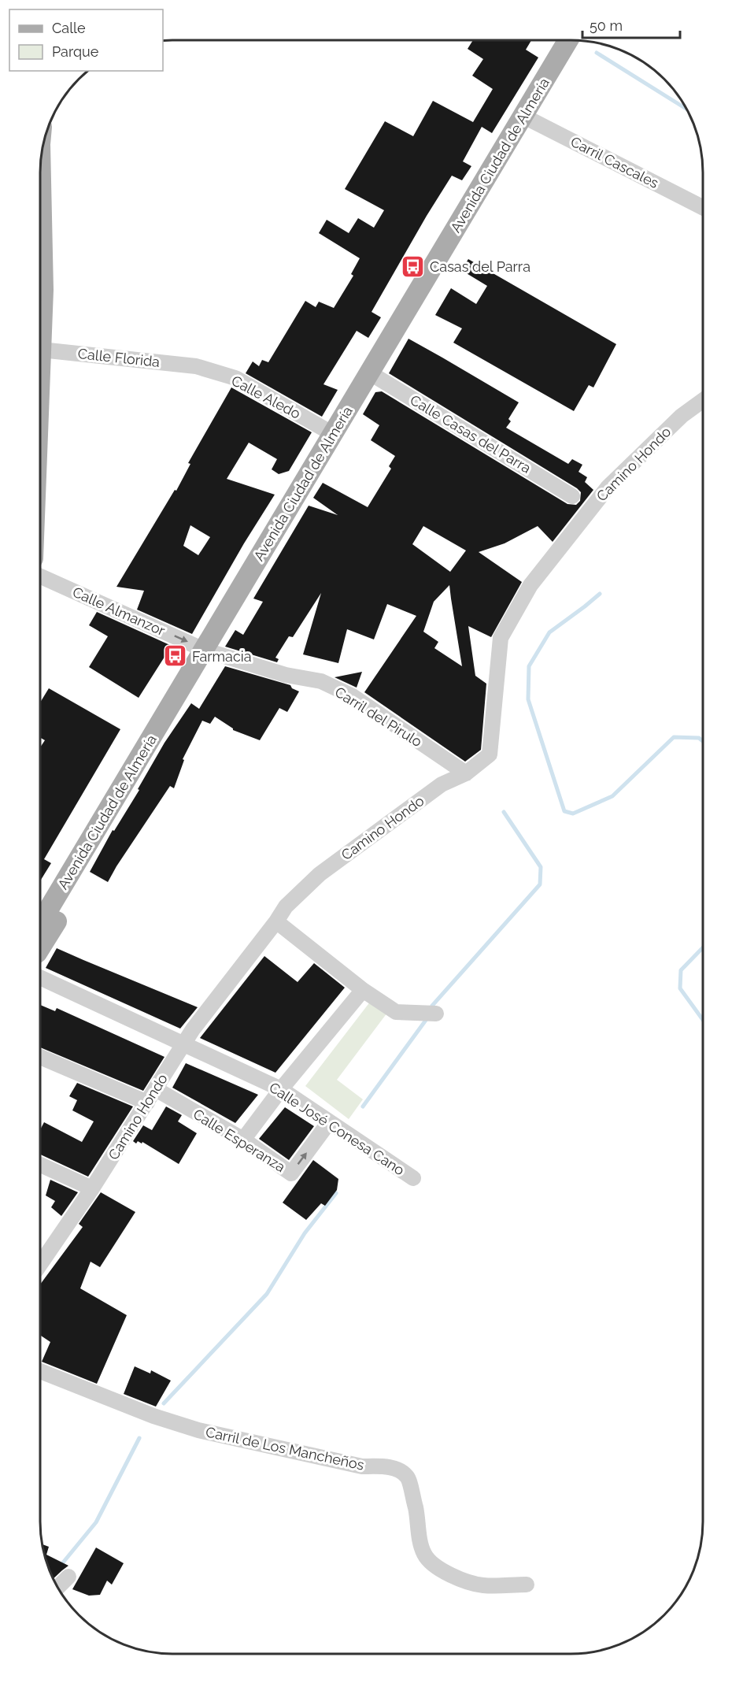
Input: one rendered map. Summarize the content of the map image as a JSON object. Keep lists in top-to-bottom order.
{
  "streets": {
    "main road": ["Avenida Ciudad de Almería"],
    "street": [
      "Carril Cascales",
      "Calle Florida",
      "Calle Aledo",
      "Calle Casas del Parra",
      "Camino Hondo",
      "Calle Almanzor",
      "Carril del Pirulo",
      "Calle José Conesa Cano",
      "Calle Esperanza",
      "Carril de Los Mancheños"
    ]
  },
  "crossings": [
    ["Avenida Ciudad de Almería", "Carril Cascales"],
    ["Avenida Ciudad de Almería", "Calle Aledo"],
    ["Avenida Ciudad de Almería", "Calle Casas del Parra"],
    ["Avenida Ciudad de Almería", "Calle Almanzor"],
    ["Avenida Ciudad de Almería", "Carril del Pirulo"],
    ["Calle Florida", "Calle Aledo"],
    ["Camino Hondo", "Carril del Pirulo"],
    ["Camino Hondo", "Calle José Conesa Cano"],
    ["Camino Hondo", "Calle Esperanza"],
    ["Calle Almanzor", "Carril del Pirulo"],
    ["Calle José Conesa Cano", "Calle Esperanza"]
  ],
  "one_way": ["Calle Almanzor"],
  "places": {
    "bus stop": ["Casas del Parra", "Farmacia"]
  },
  "legend": ["Calle", "Parque"],
  "scale_bar": "50 m"
}
